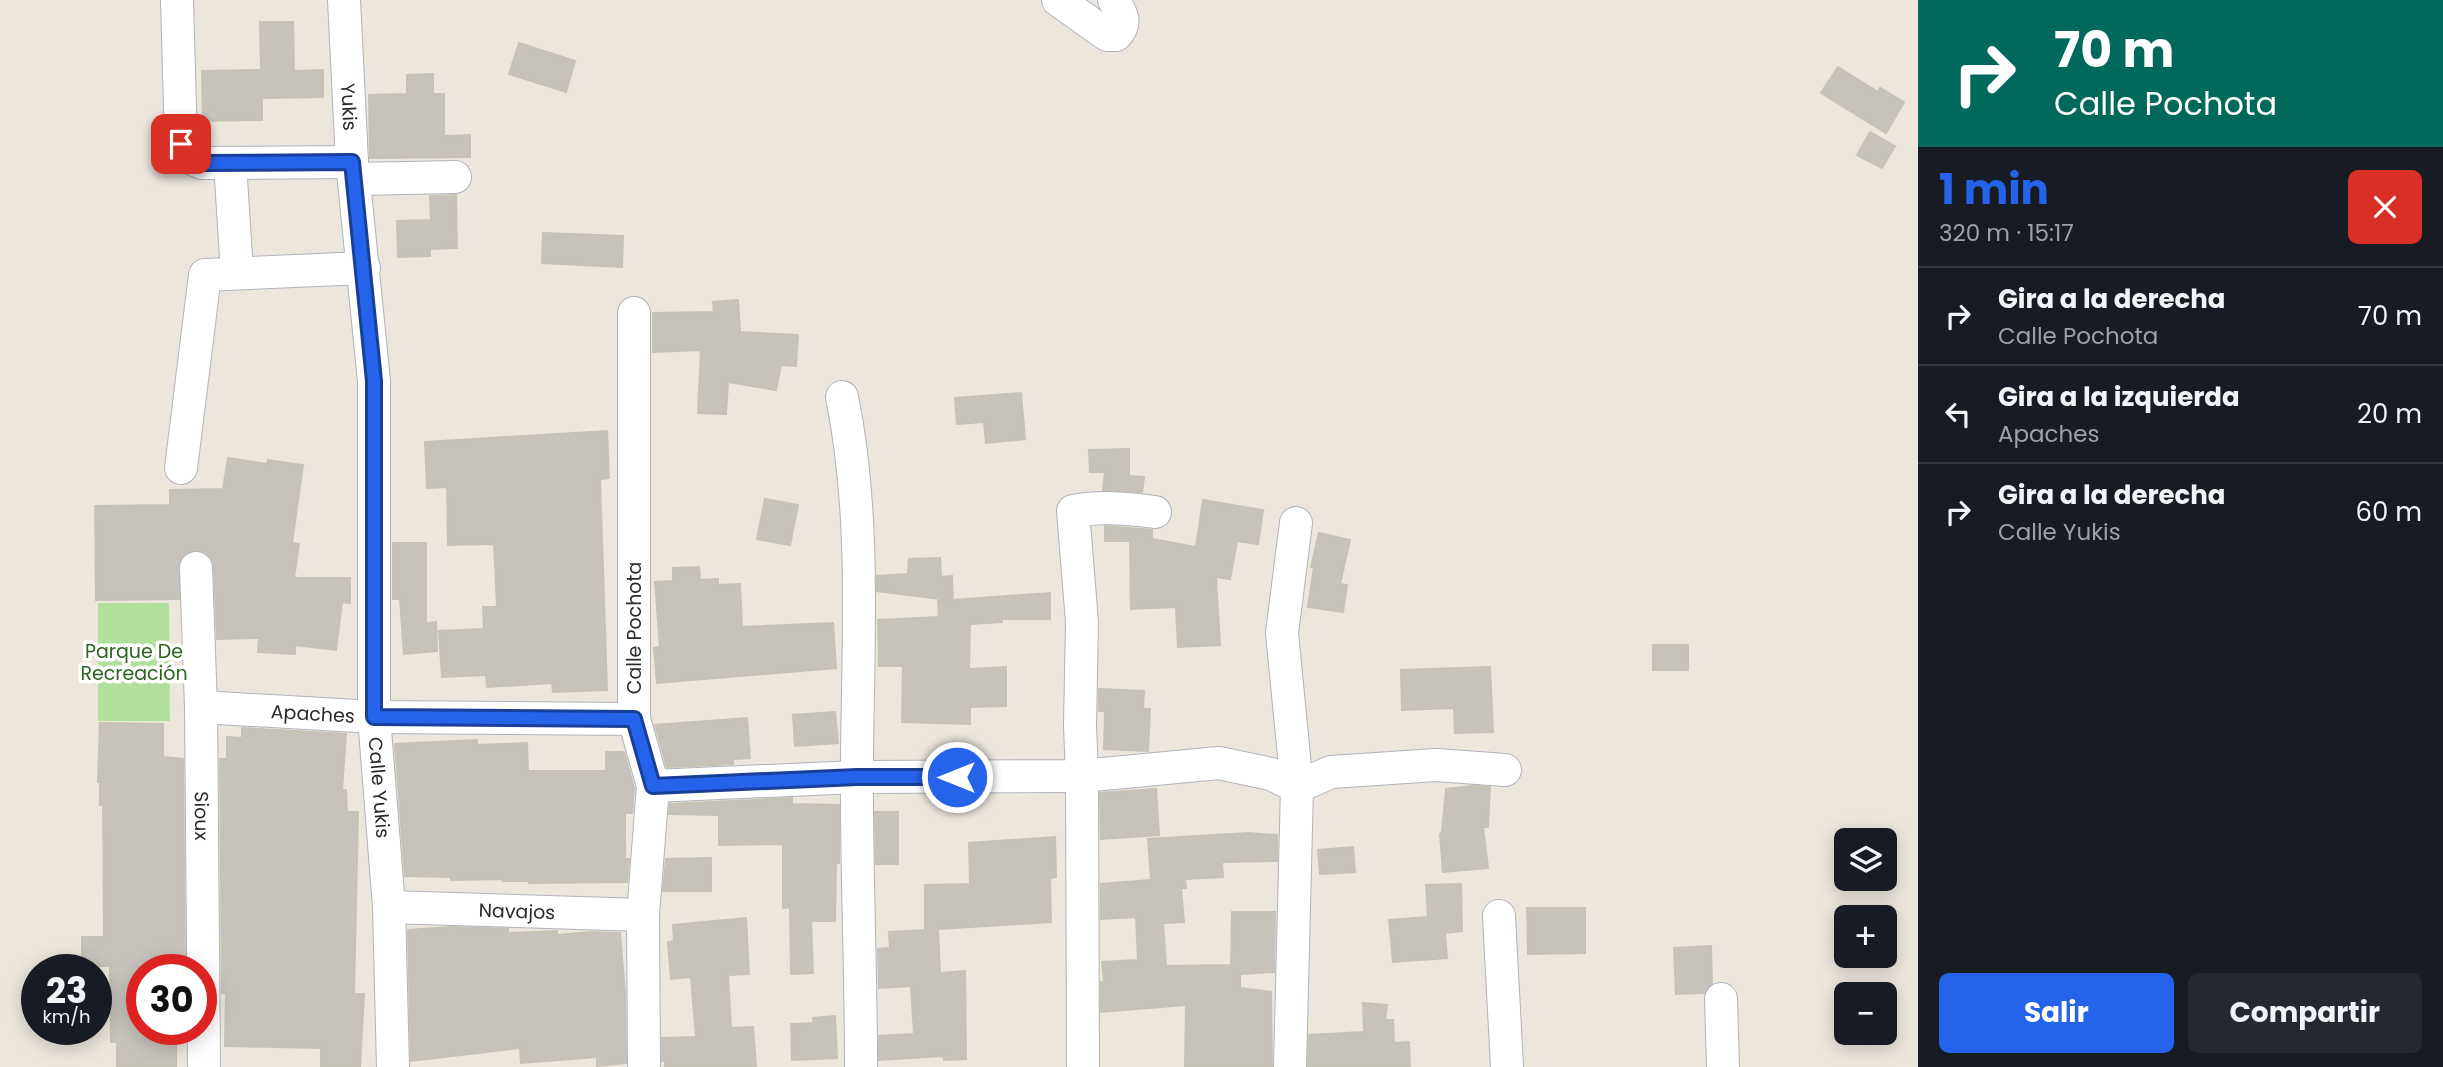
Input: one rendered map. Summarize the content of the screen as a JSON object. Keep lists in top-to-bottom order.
{
  "streets": {
    "street": [
      "Yukis",
      "Calle Pochota",
      "Apaches",
      "Calle Yukis",
      "Sioux",
      "Navajos"
    ]
  },
  "crossings": [
    ["Yukis", "Calle Yukis"],
    ["Calle Pochota", "Apaches"],
    ["Calle Pochota", "Navajos"],
    ["Apaches", "Calle Yukis"],
    ["Apaches", "Sioux"],
    ["Calle Yukis", "Navajos"]
  ],
  "parks": ["Parque De Recreación"],
  "page": {
    "turn": ["70 m", "Calle Pochota"],
    "heading": ["1 min", "320 m · 15:17"],
    "list": [
      {
        "name": "Gira a la derecha",
        "note": "Calle Pochota",
        "value": "70 m"
      },
      {
        "name": "Gira a la izquierda",
        "note": "Apaches",
        "value": "20 m"
      },
      {
        "name": "Gira a la derecha",
        "note": "Calle Yukis",
        "value": "60 m"
      }
    ],
    "map_buttons": ["+", "−"],
    "speed": "23 km/h",
    "limit": "30",
    "buttons": ["Salir", "Compartir"]
  }
}
